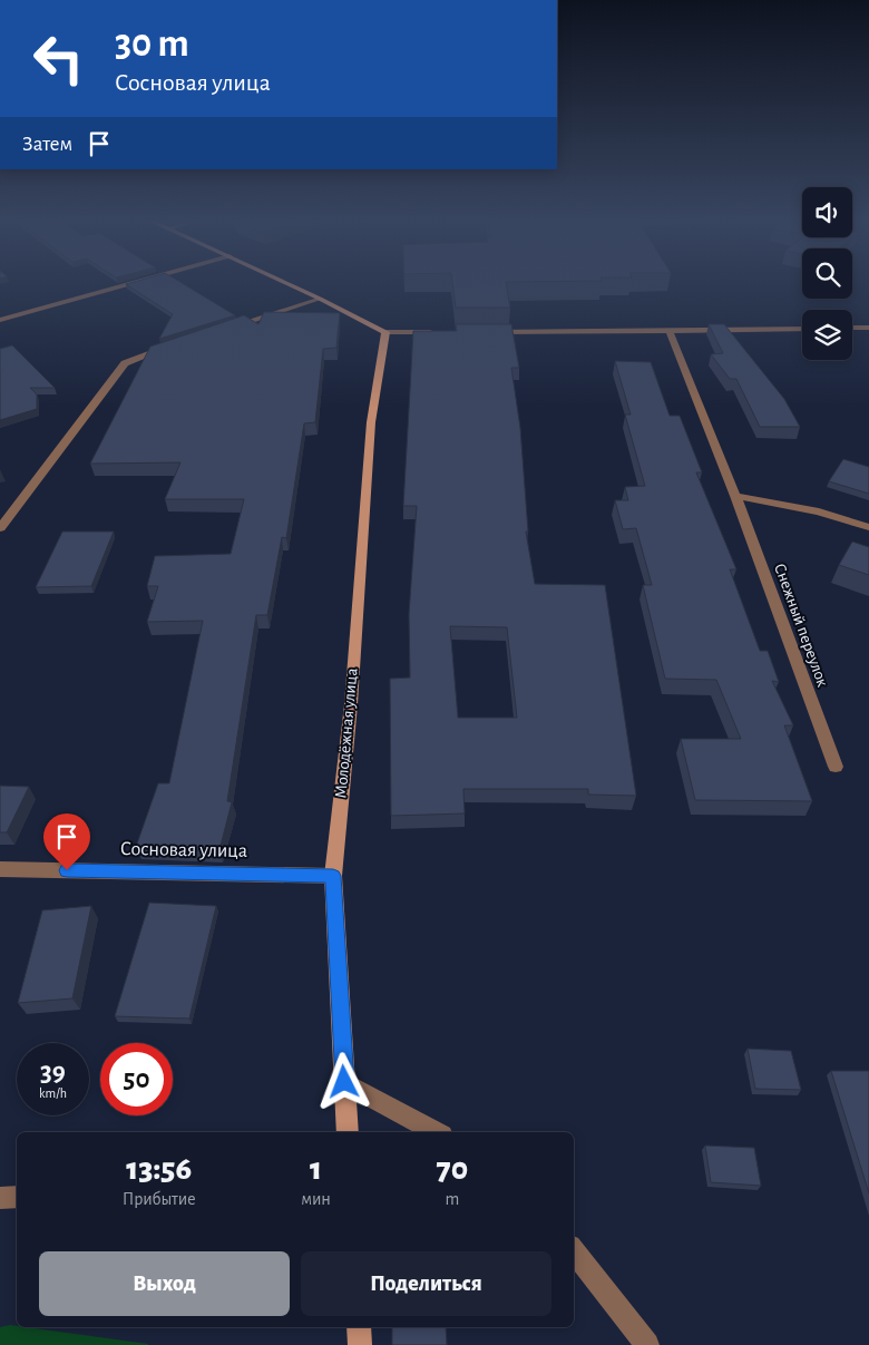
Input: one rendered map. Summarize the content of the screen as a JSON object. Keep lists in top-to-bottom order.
{
  "streets": {
    "main road": ["Молодёжная улица"],
    "street": ["Снежный переулок", "Сосновая улица"]
  },
  "crossings": [
    ["Молодёжная улица", "Сосновая улица"]
  ],
  "page": {
    "turn": ["30 m", "Сосновая улица"],
    "then": "Затем",
    "speed": "39 km/h",
    "limit": "50",
    "eta": [
      "13:56",
      "Прибытие",
      "1",
      "мин",
      "70",
      "m"
    ],
    "buttons": ["Выход", "Поделиться"]
  }
}
